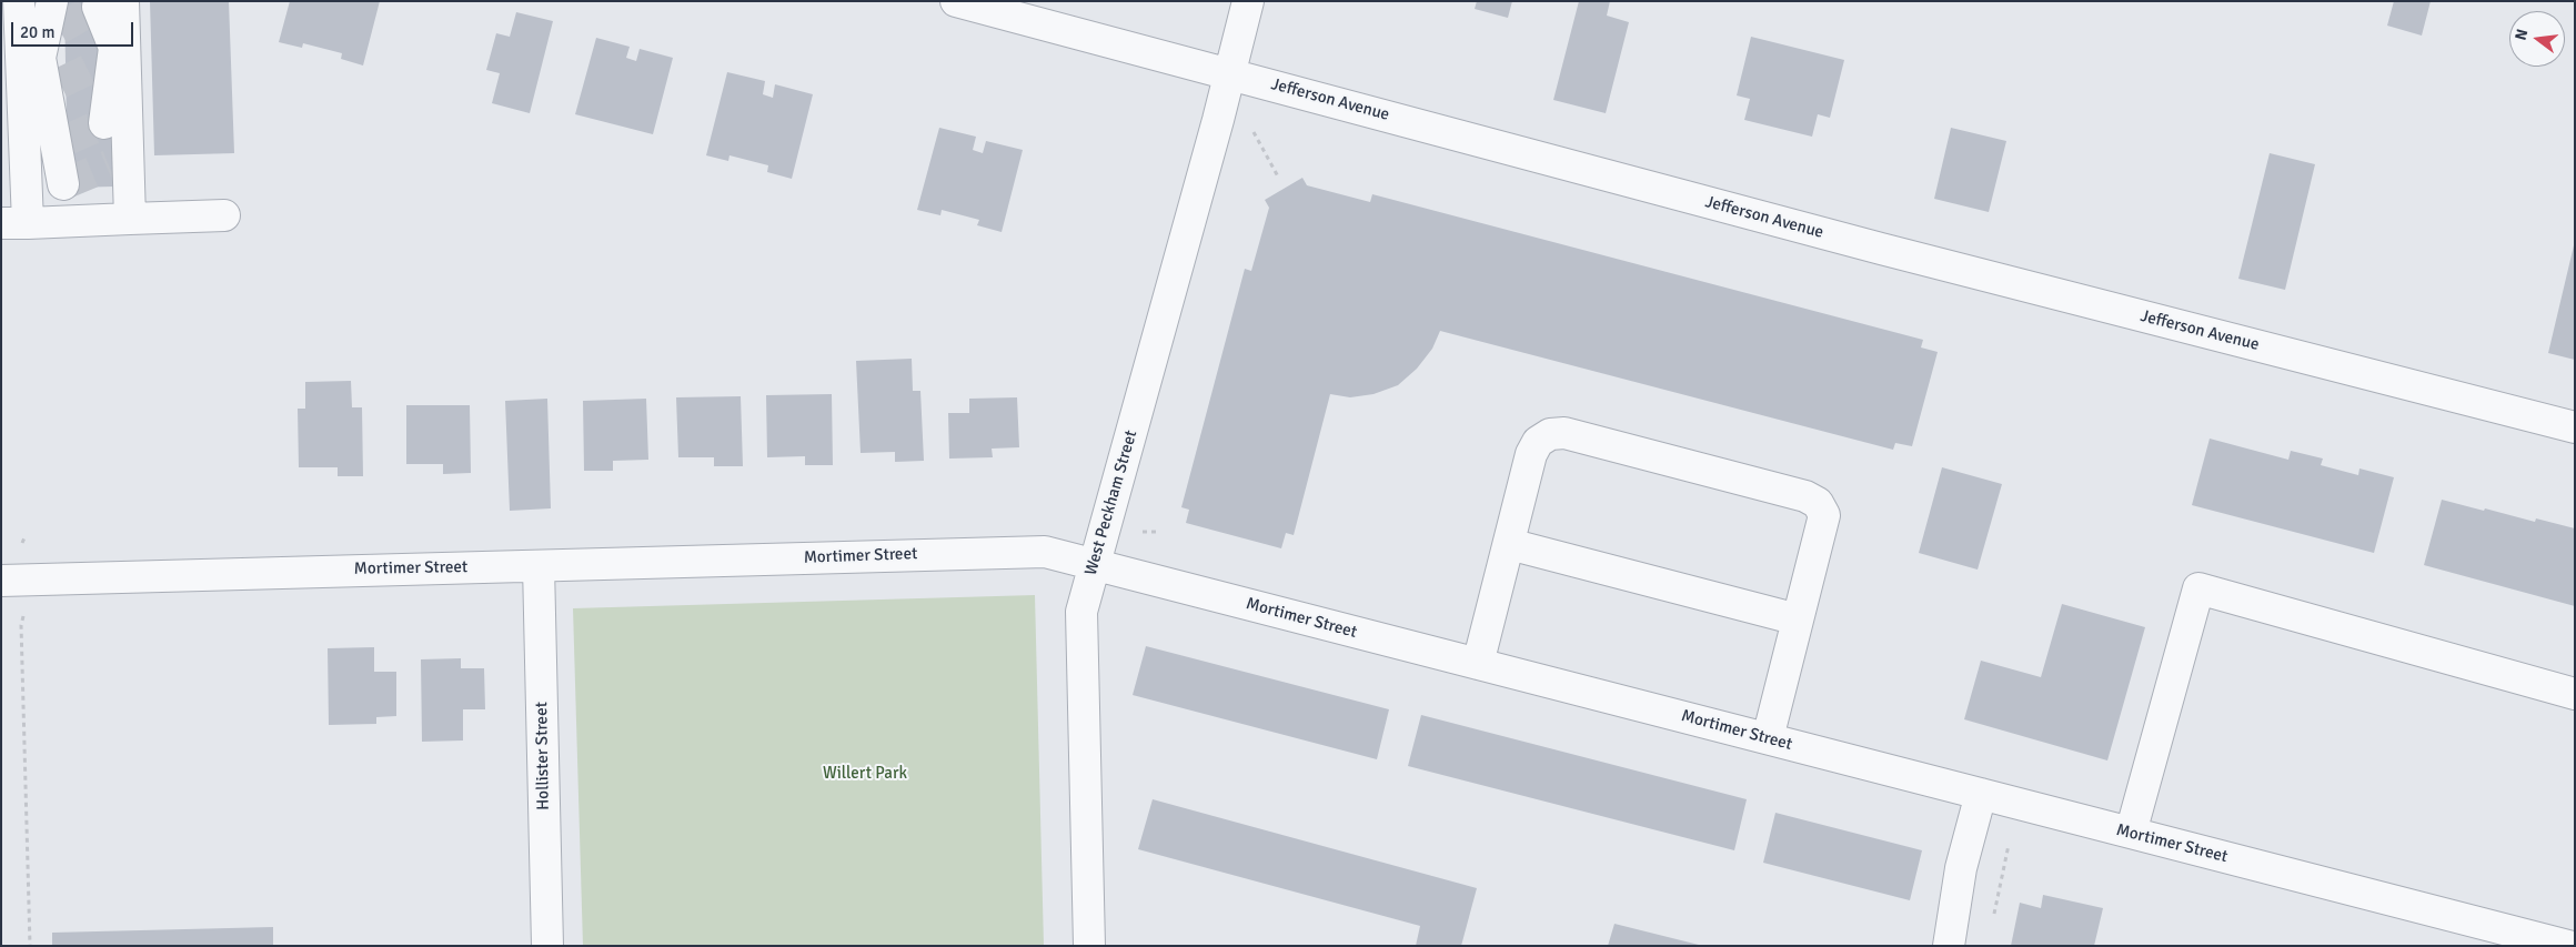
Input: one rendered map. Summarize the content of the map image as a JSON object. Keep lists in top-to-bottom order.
{
  "streets": {
    "street": [
      "Jefferson Avenue",
      "West Peckham Street",
      "Mortimer Street",
      "Hollister Street"
    ]
  },
  "crossings": [
    ["Jefferson Avenue", "West Peckham Street"],
    ["West Peckham Street", "Mortimer Street"],
    ["Mortimer Street", "Hollister Street"]
  ],
  "parks": ["Willert Park"],
  "scale_bar": "20 m",
  "north": "left"
}
